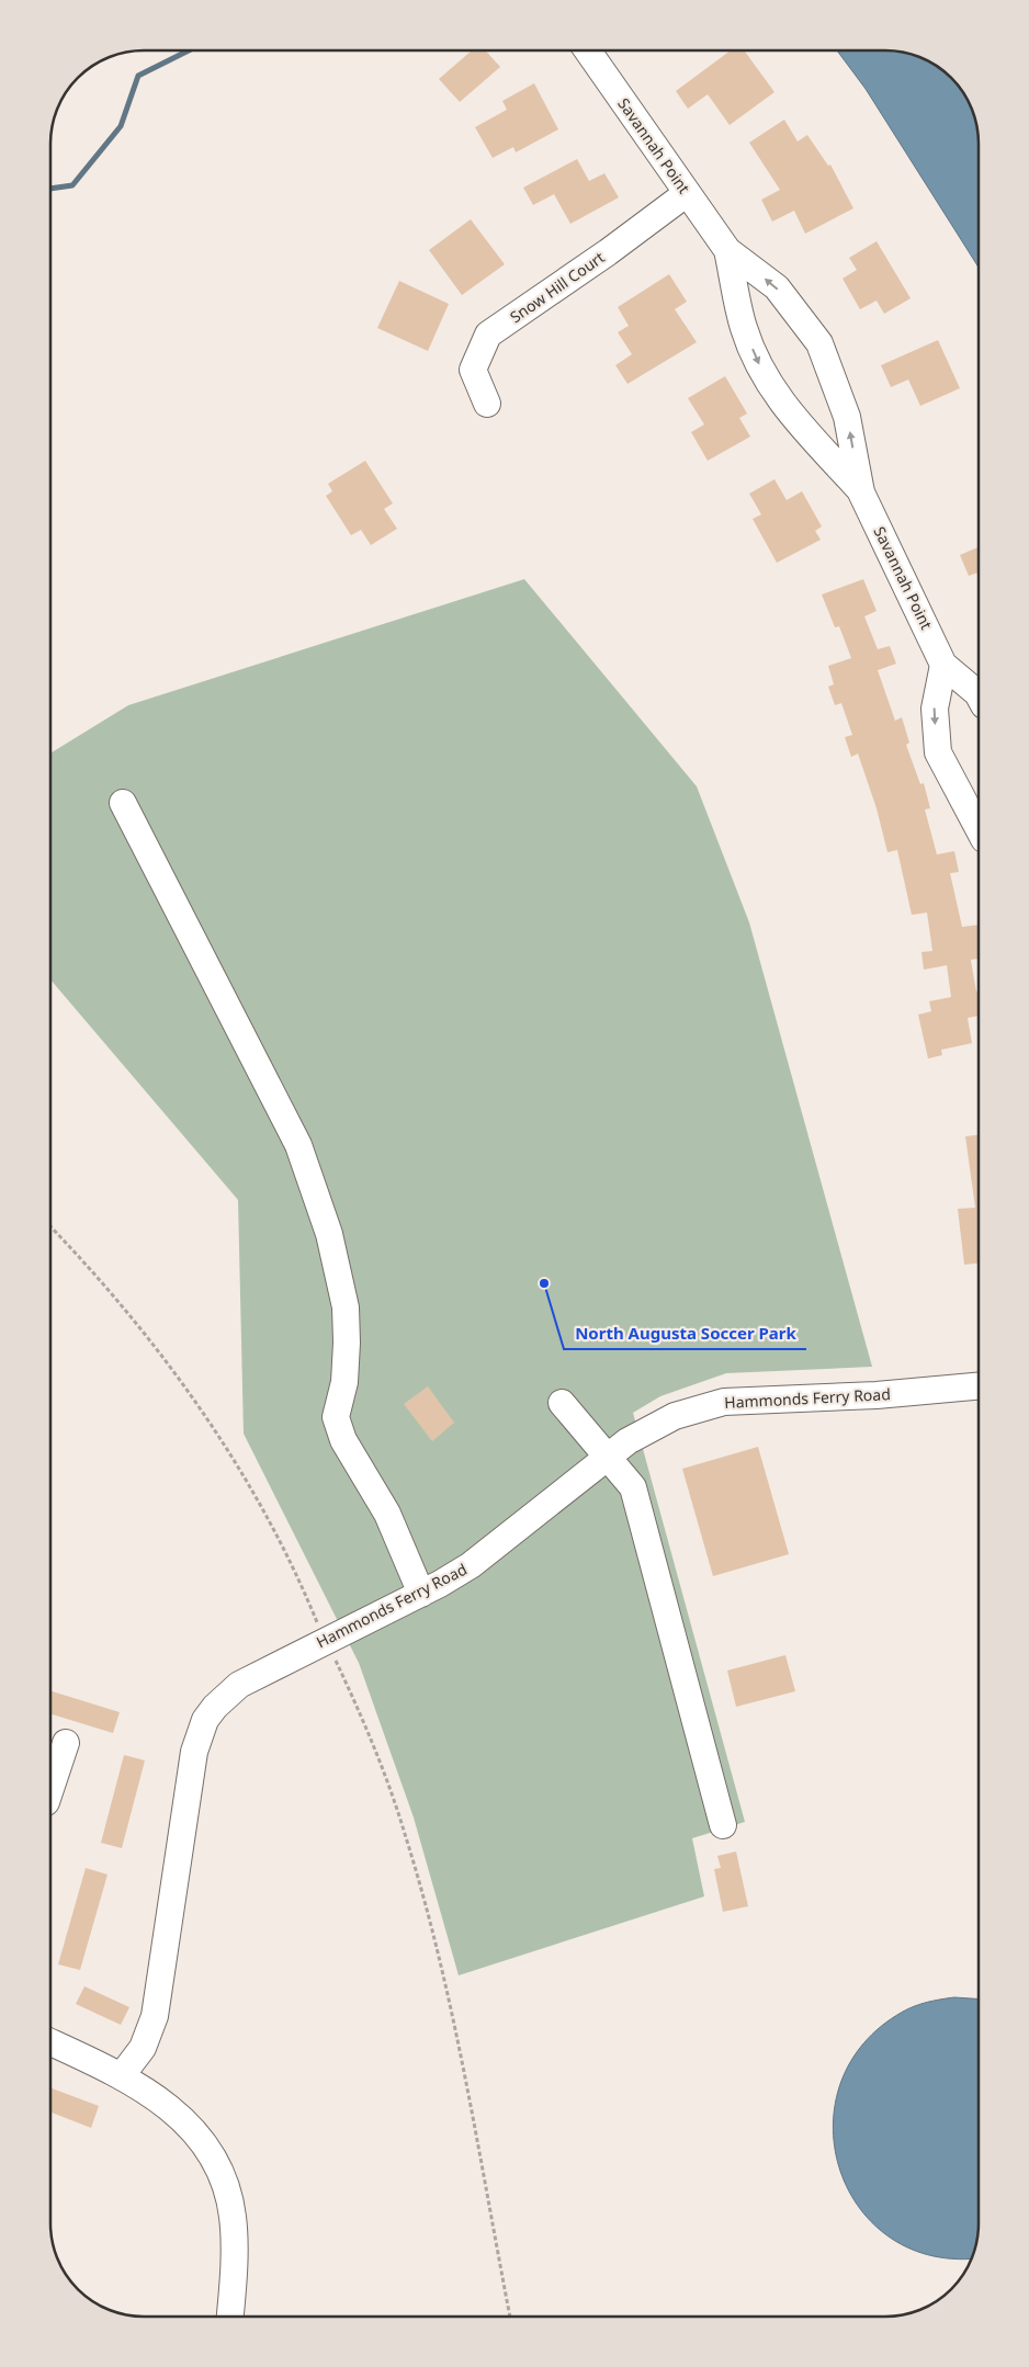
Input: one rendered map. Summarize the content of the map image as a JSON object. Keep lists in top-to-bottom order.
{
  "streets": {
    "street": ["Savannah Point", "Snow Hill Court", "Hammonds Ferry Road"]
  },
  "crossings": [
    ["Savannah Point", "Snow Hill Court"]
  ],
  "places": ["North Augusta Soccer Park"]
}
